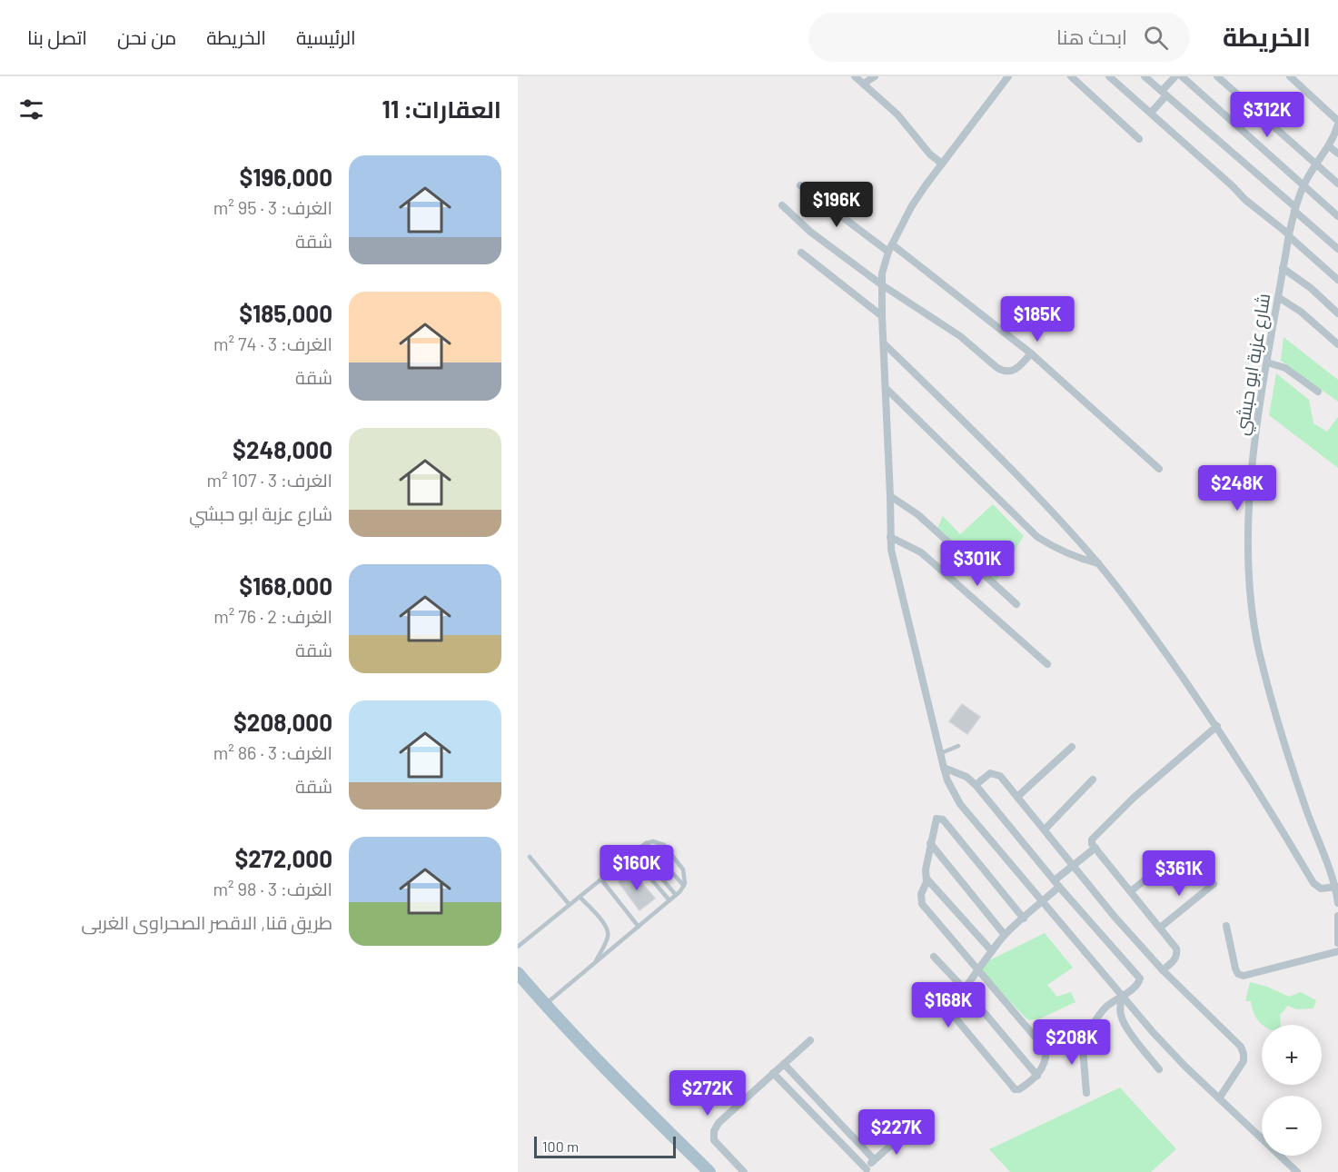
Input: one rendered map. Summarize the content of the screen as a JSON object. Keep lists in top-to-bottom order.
{
  "streets": {
    "street": ["شارع عزبة ابو حبشي"]
  },
  "scale_bar": "100 m",
  "page": {
    "header": "الخريطة",
    "search": "ابحث هنا",
    "nav": [
      "الرئيسية",
      "الخريطة",
      "من نحن",
      "اتصل بنا"
    ],
    "heading": "العقارات: 11",
    "price": [
      "$312K",
      "$196K",
      "$185K",
      "$248K",
      "$301K",
      "$160K",
      "$361K",
      "$168K",
      "$208K",
      "$272K",
      "$227K"
    ],
    "list": [
      {
        "name": "$196,000",
        "note": "الغرف: 3 · 95 m² · شقة"
      },
      {
        "name": "$185,000",
        "note": "الغرف: 3 · 74 m² · شقة"
      },
      {
        "name": "$248,000",
        "note": "الغرف: 3 · 107 m² · شارع عزبة ابو حبشي"
      },
      {
        "name": "$168,000",
        "note": "الغرف: 2 · 76 m² · شقة"
      },
      {
        "name": "$208,000",
        "note": "الغرف: 3 · 86 m² · شقة"
      },
      {
        "name": "$272,000",
        "note": "الغرف: 3 · 98 m² · طريق قنا, الاقصر الصحراوى الغربى"
      }
    ],
    "map_buttons": ["+", "−"],
    "scale": "100 m"
  }
}
